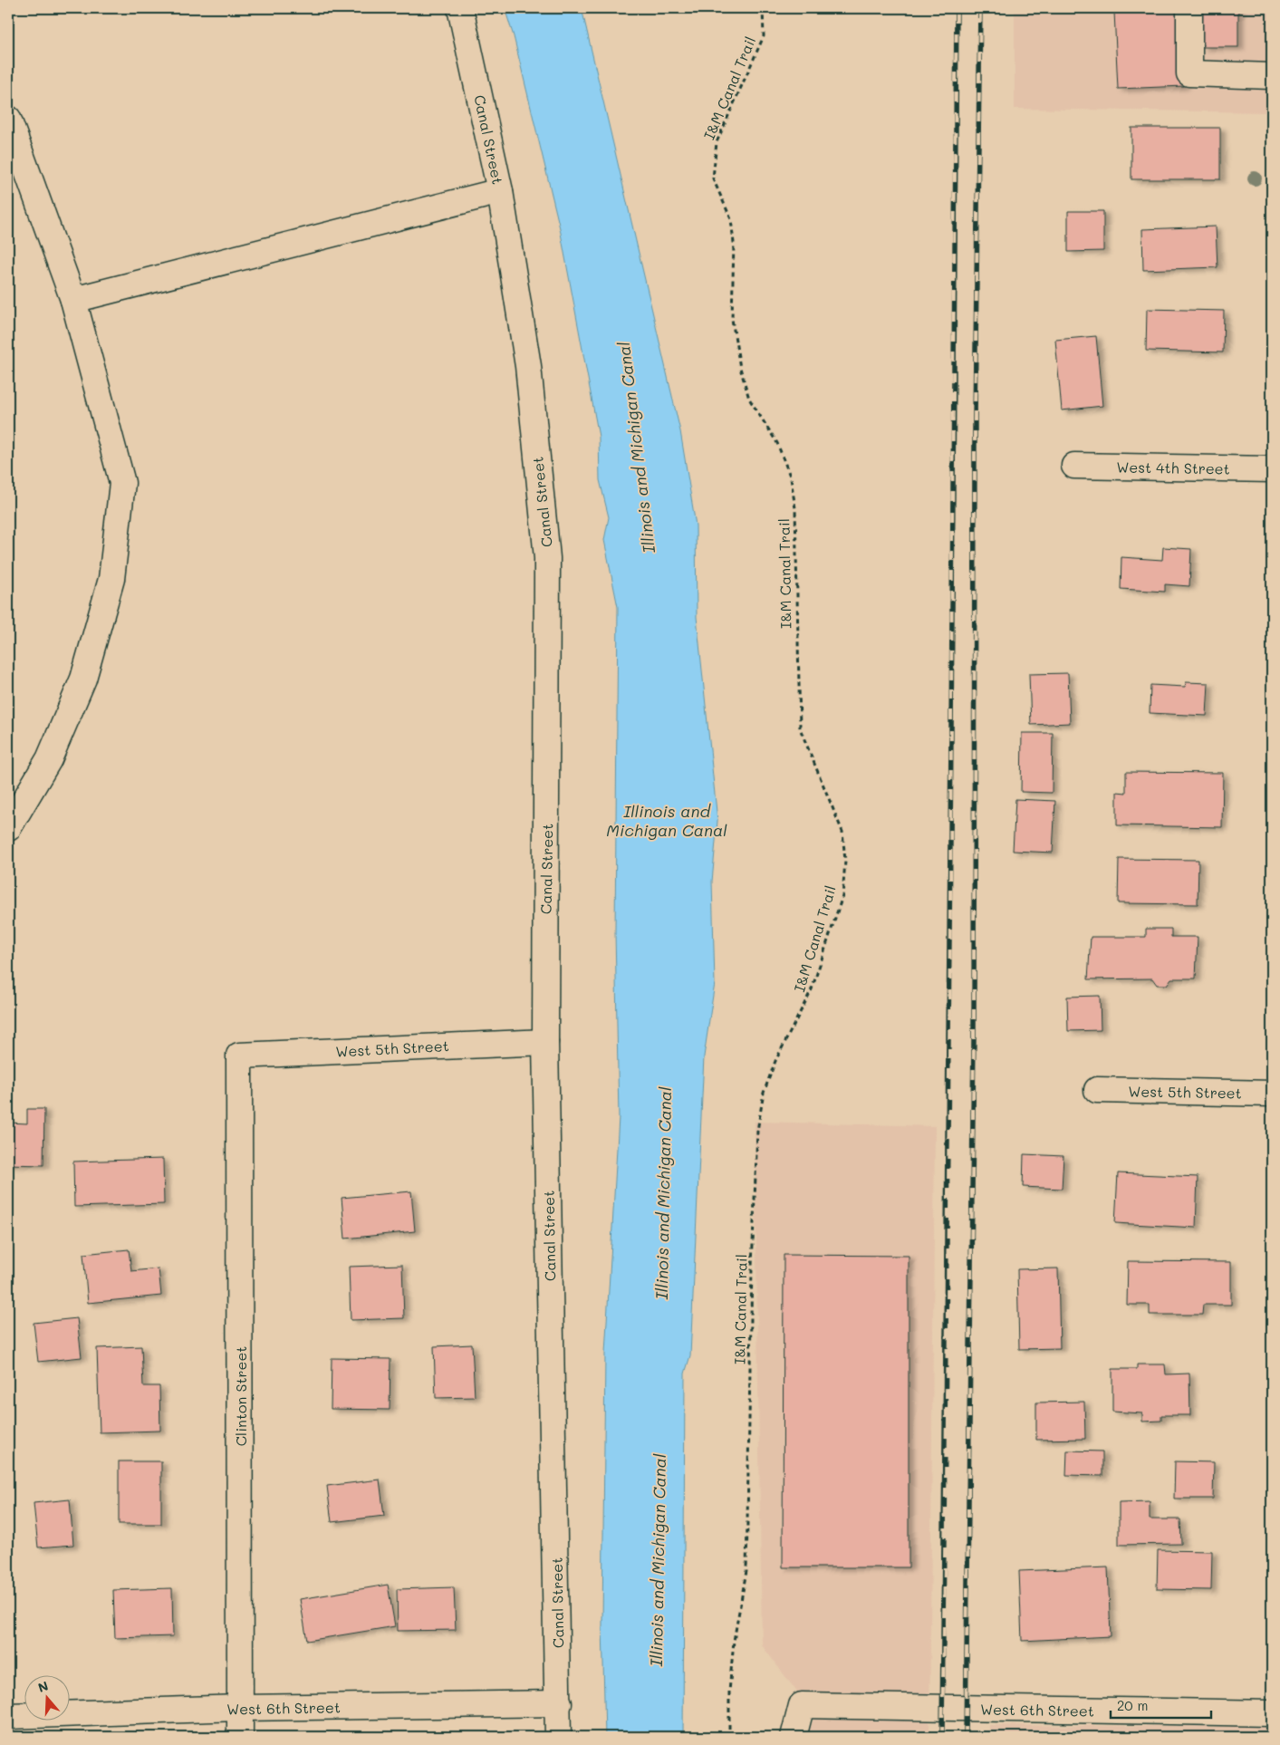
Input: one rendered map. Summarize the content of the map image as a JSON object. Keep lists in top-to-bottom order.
{
  "streets": {
    "street": [
      "Canal Street",
      "West 4th Street",
      "West 5th Street",
      "Clinton Street",
      "West 6th Street"
    ],
    "path": ["I&M Canal Trail"]
  },
  "crossings": [
    ["Canal Street", "West 5th Street"],
    ["Canal Street", "West 6th Street"],
    ["West 5th Street", "Clinton Street"],
    ["Clinton Street", "West 6th Street"]
  ],
  "water": ["Illinois and Michigan Canal"],
  "scale_bar": "20 m",
  "north": "top"
}
